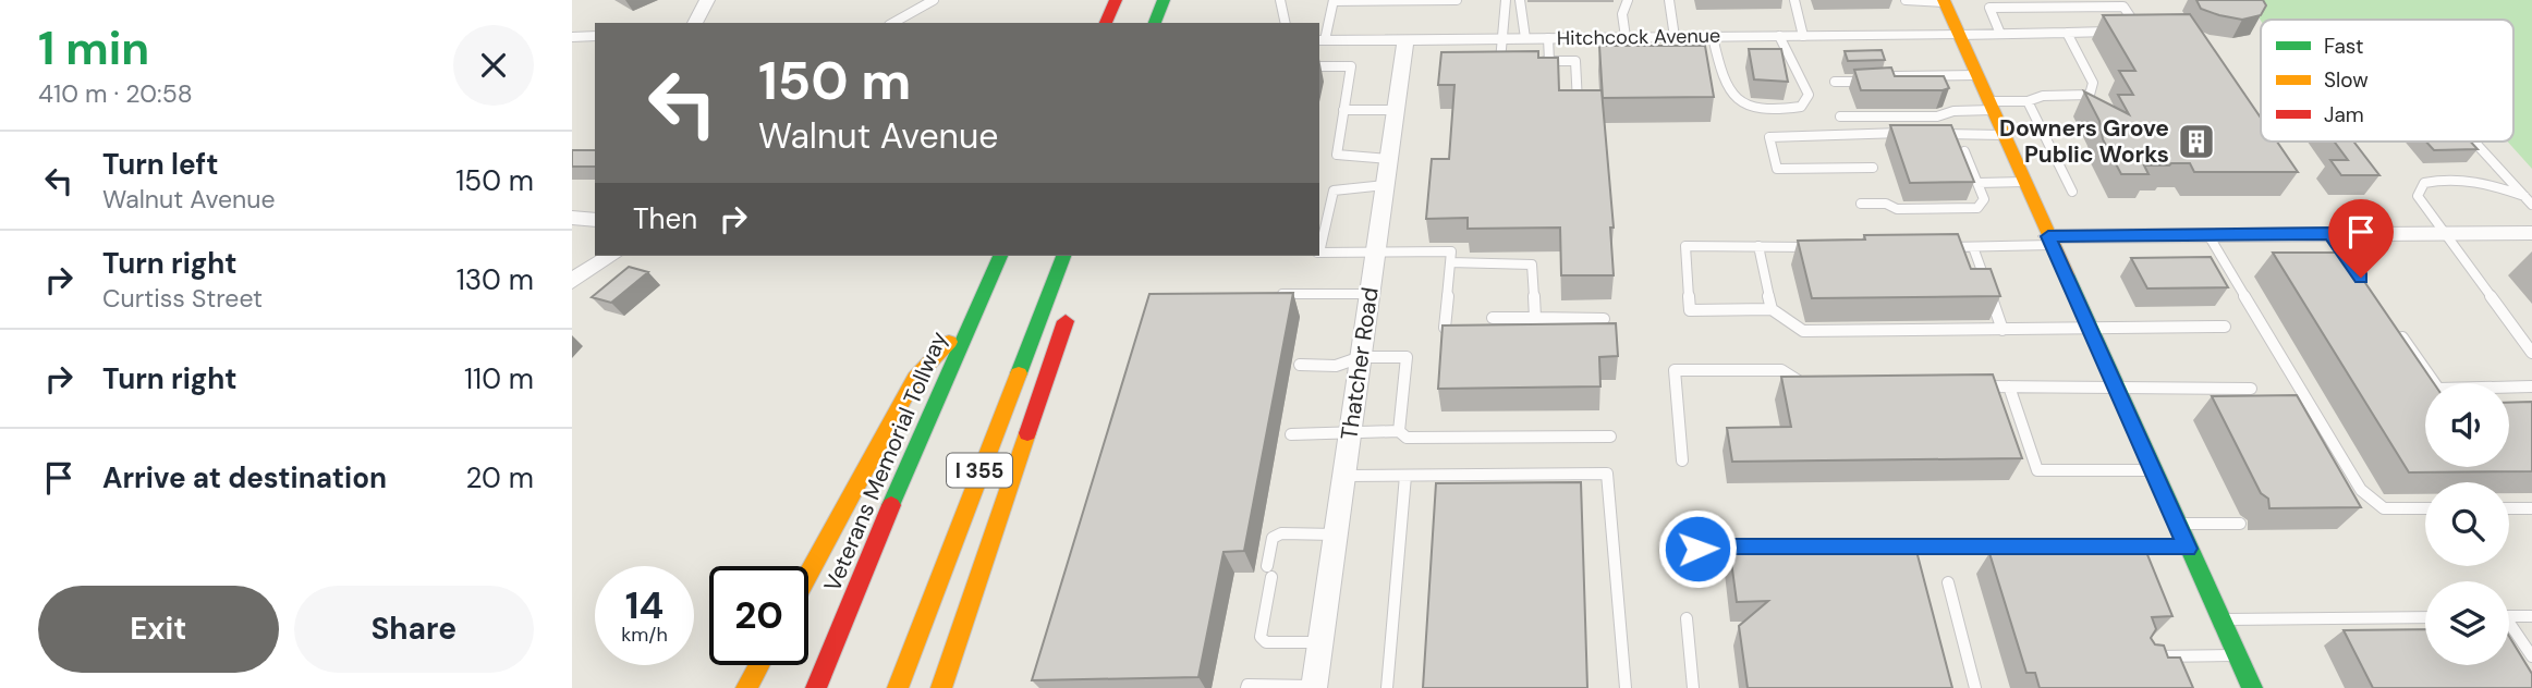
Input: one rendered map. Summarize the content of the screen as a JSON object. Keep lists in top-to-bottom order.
{
  "streets": {
    "main road": ["Veterans Memorial Tollway", "I 355"],
    "street": ["Hitchcock Avenue", "Thatcher Road"]
  },
  "crossings": [
    ["Hitchcock Avenue", "Thatcher Road"]
  ],
  "places": {
    "building": ["Downers Grove Public Works"]
  },
  "legend": ["Fast", "Slow", "Jam"],
  "page": {
    "heading": ["1 min", "410 m · 20:58"],
    "turn": ["150 m", "Walnut Avenue"],
    "list": [
      {
        "name": "Turn left",
        "note": "Walnut Avenue",
        "value": "150 m"
      },
      {
        "name": "Turn right",
        "note": "Curtiss Street",
        "value": "130 m"
      },
      {
        "name": "Turn right",
        "value": "110 m"
      },
      {
        "name": "Arrive at destination",
        "value": "20 m"
      }
    ],
    "then": "Then",
    "speed": "14 km/h",
    "limit": "20",
    "buttons": ["Exit", "Share"]
  }
}
